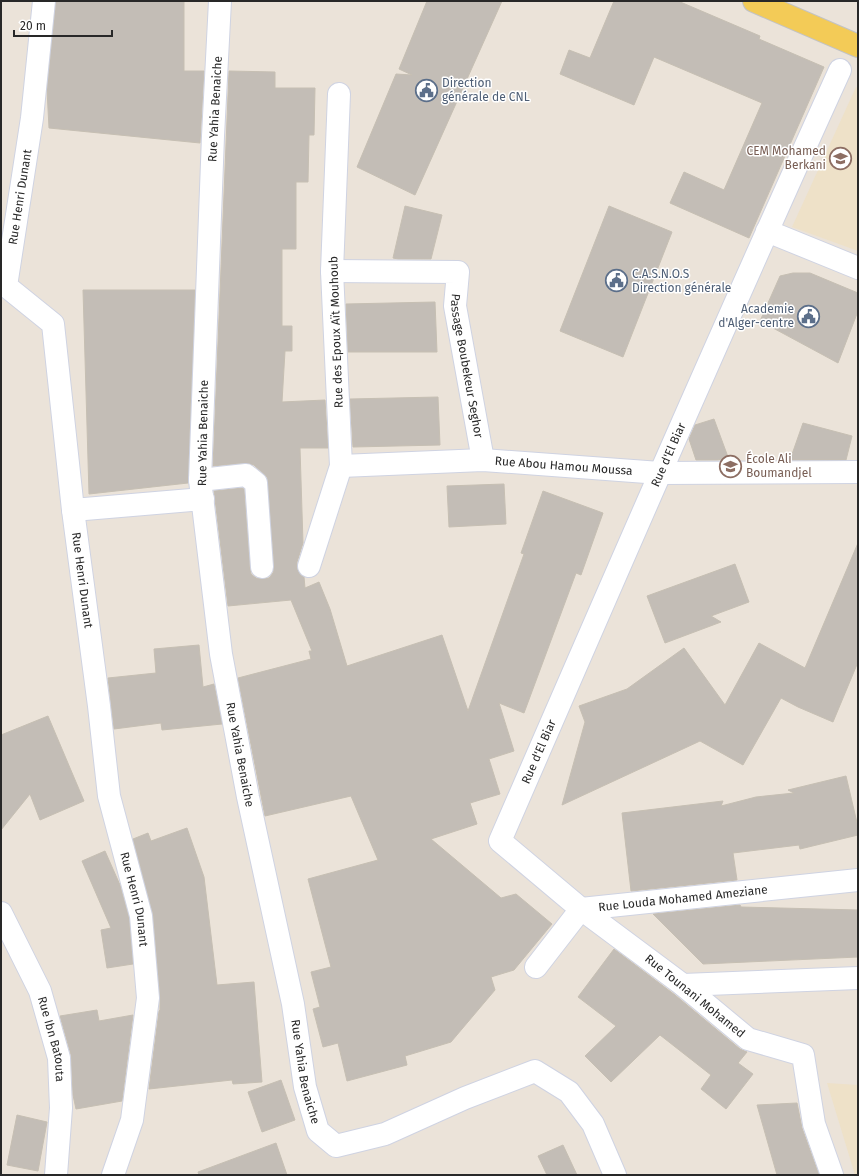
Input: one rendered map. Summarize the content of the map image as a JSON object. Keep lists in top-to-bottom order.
{
  "streets": {
    "street": [
      "Rue Yahia Benaiche",
      "Rue Henri Dunant",
      "Rue des Epoux Aït Mouhoub",
      "Passage Boubekeur Seghor",
      "Rue d'El Biar",
      "Rue Abou Hamou Moussa",
      "Rue Louda Mohamed Ameziane",
      "Rue Tounani Mohamed",
      "Rue Ibn Batouta"
    ]
  },
  "crossings": [
    ["Rue des Epoux Aït Mouhoub", "Passage Boubekeur Seghor"],
    ["Rue des Epoux Aït Mouhoub", "Rue Abou Hamou Moussa"],
    ["Passage Boubekeur Seghor", "Rue Abou Hamou Moussa"],
    ["Rue d'El Biar", "Rue Abou Hamou Moussa"],
    ["Rue d'El Biar", "Rue Tounani Mohamed"],
    ["Rue Louda Mohamed Ameziane", "Rue Tounani Mohamed"]
  ],
  "places": {
    "public building": ["Direction générale de CNL", "C.A.S.N.O.S Direction générale", "Academie d'Alger-centre"],
    "school or university": ["CEM Mohamed Berkani", "École Ali Boumandjel"]
  },
  "scale_bar": "20 m"
}
